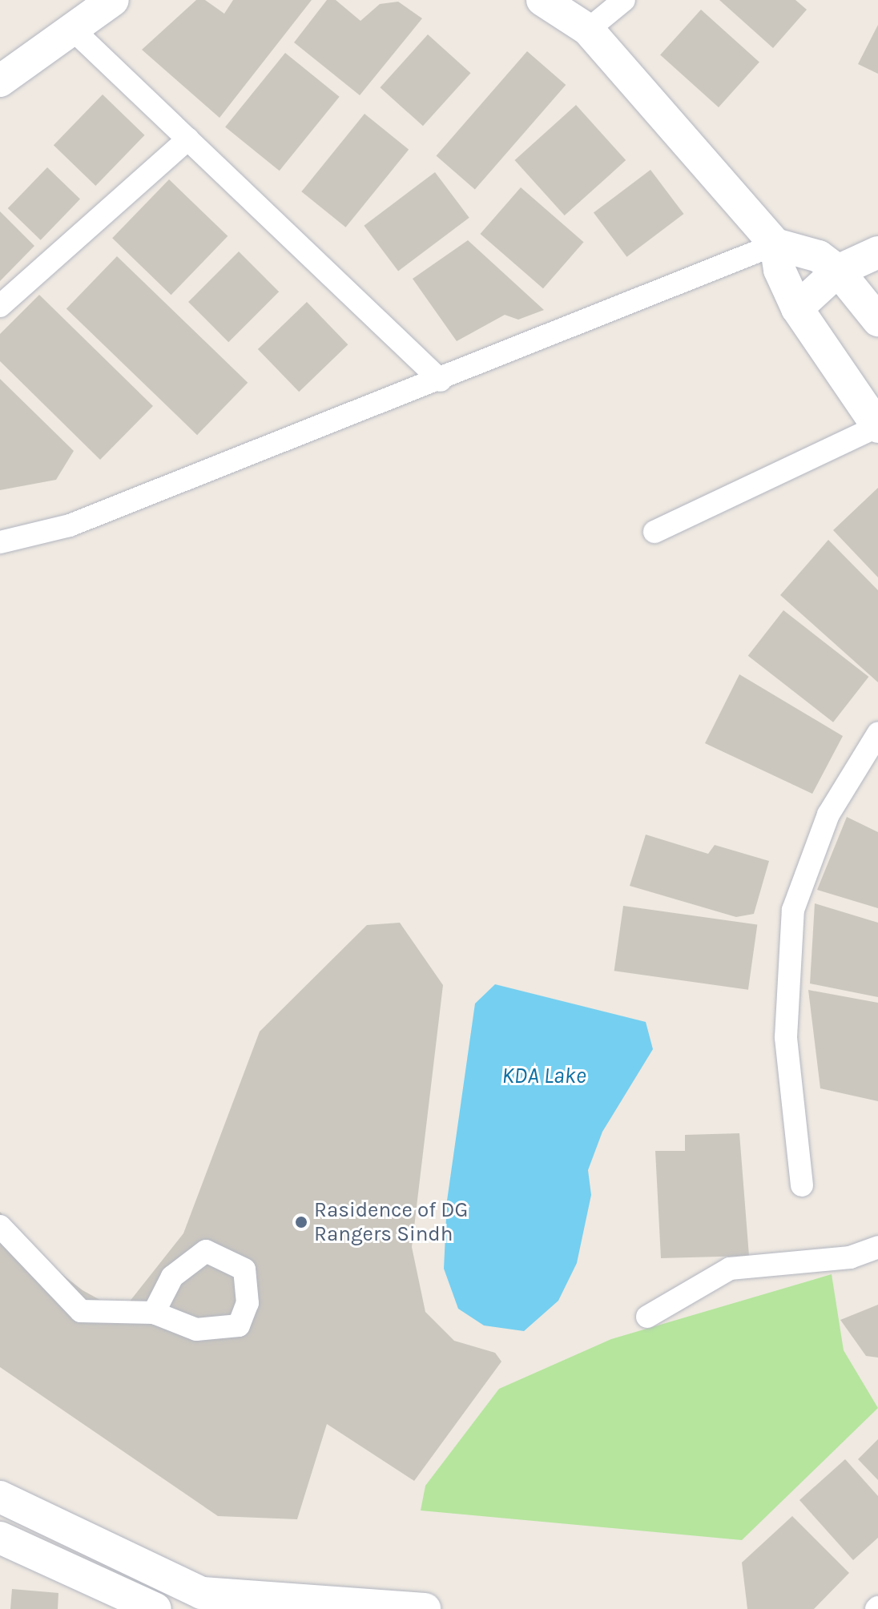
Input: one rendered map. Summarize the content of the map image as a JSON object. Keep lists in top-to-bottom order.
{
  "water": ["KDA Lake"],
  "places": ["Rasidence of DG Rangers Sindh"]
}
